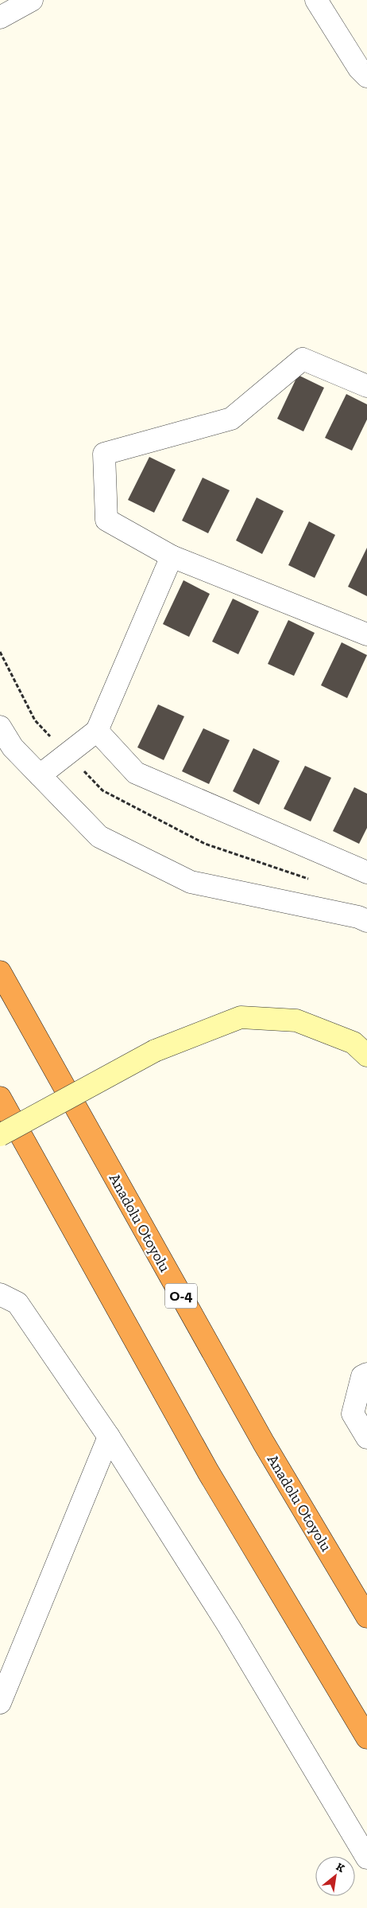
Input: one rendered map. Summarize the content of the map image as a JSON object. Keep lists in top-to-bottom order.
{
  "streets": {
    "highway": ["Anadolu Otoyolu", "O-4"]
  },
  "north": "top right"
}
